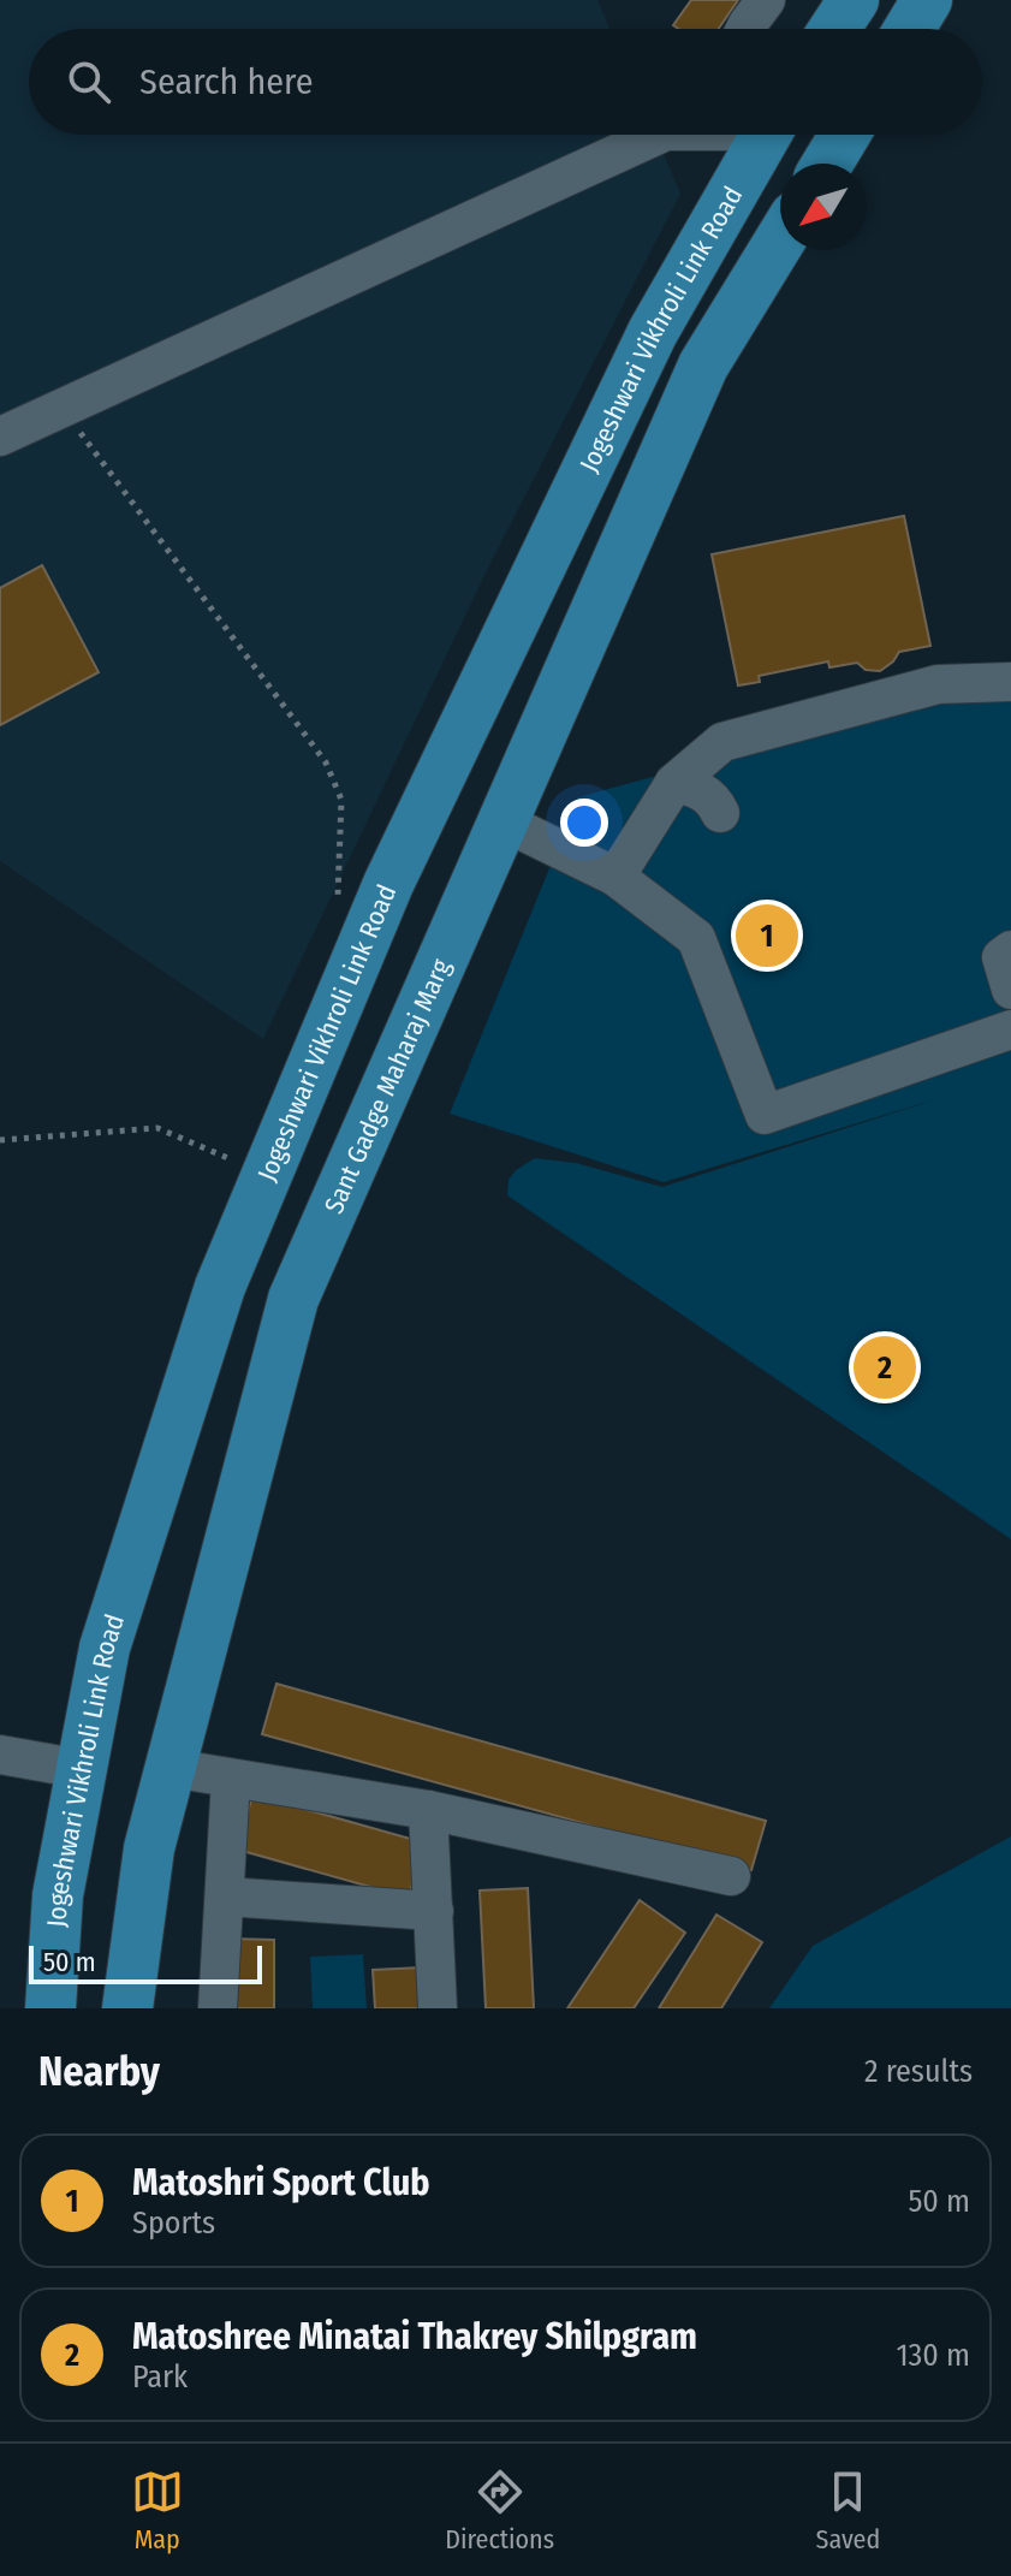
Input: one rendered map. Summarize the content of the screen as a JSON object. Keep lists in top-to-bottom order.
{
  "streets": {
    "main road": ["Jogeshwari Vikhroli Link Road", "Sant Gadge Maharaj Marg"]
  },
  "scale_bar": "50 m",
  "north": "bottom left",
  "page": {
    "search": "Search here",
    "pins": ["1", "2"],
    "scale": "50 m",
    "heading": ["Nearby", "2 results"],
    "list": [
      {
        "mark": "1",
        "name": "Matoshri Sport Club",
        "note": "Sports",
        "value": "50 m"
      },
      {
        "mark": "2",
        "name": "Matoshree Minatai Thakrey Shilpgram",
        "note": "Park",
        "value": "130 m"
      }
    ],
    "nav": ["Map", "Directions", "Saved"]
  }
}
